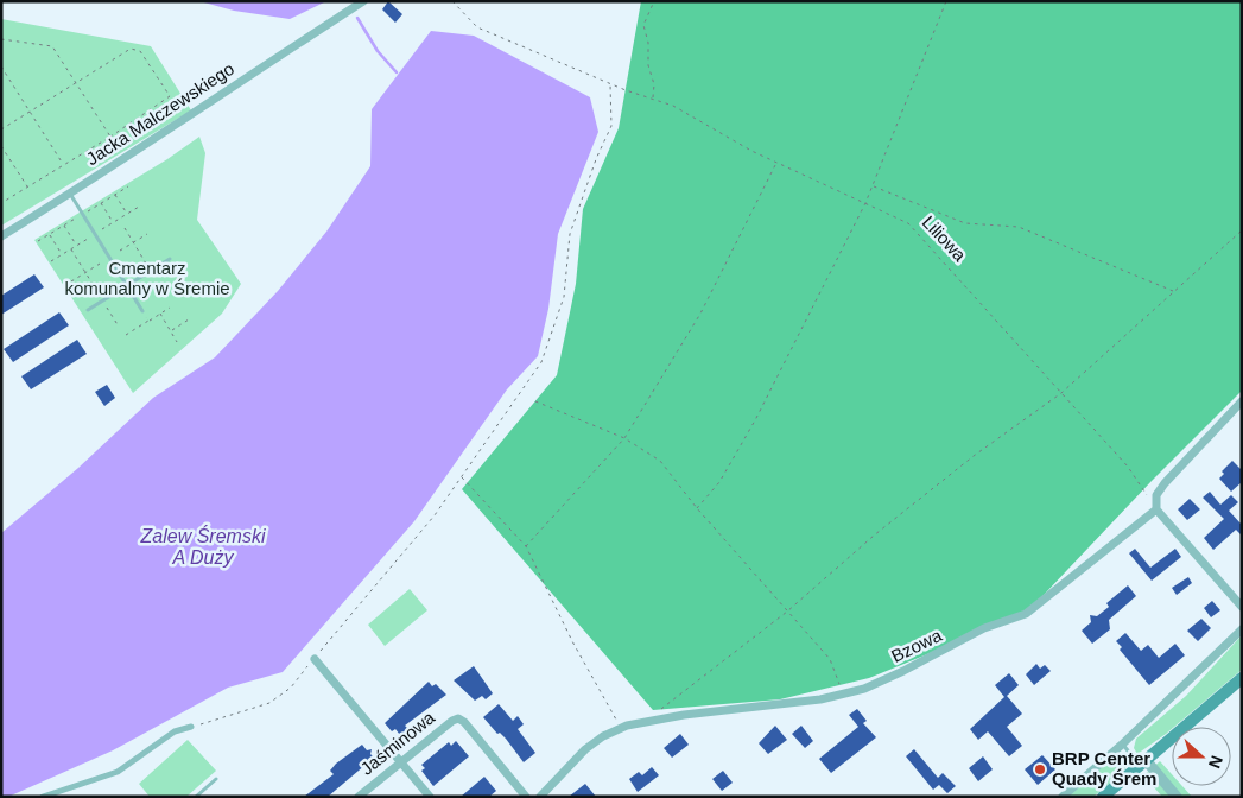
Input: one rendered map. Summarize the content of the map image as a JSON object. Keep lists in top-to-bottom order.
{
  "streets": {
    "street": ["Jacka Malczewskiego", "Bzowa", "Jaśminowa"],
    "path": ["Liliowa"]
  },
  "crossings": [
    ["Liliowa", "Bzowa"]
  ],
  "water": ["Zalew Śremski A Duży"],
  "parks": ["Cmentarz komunalny w Śremie"],
  "places": ["BRP Center Quady Śrem"],
  "north": "right"
}
